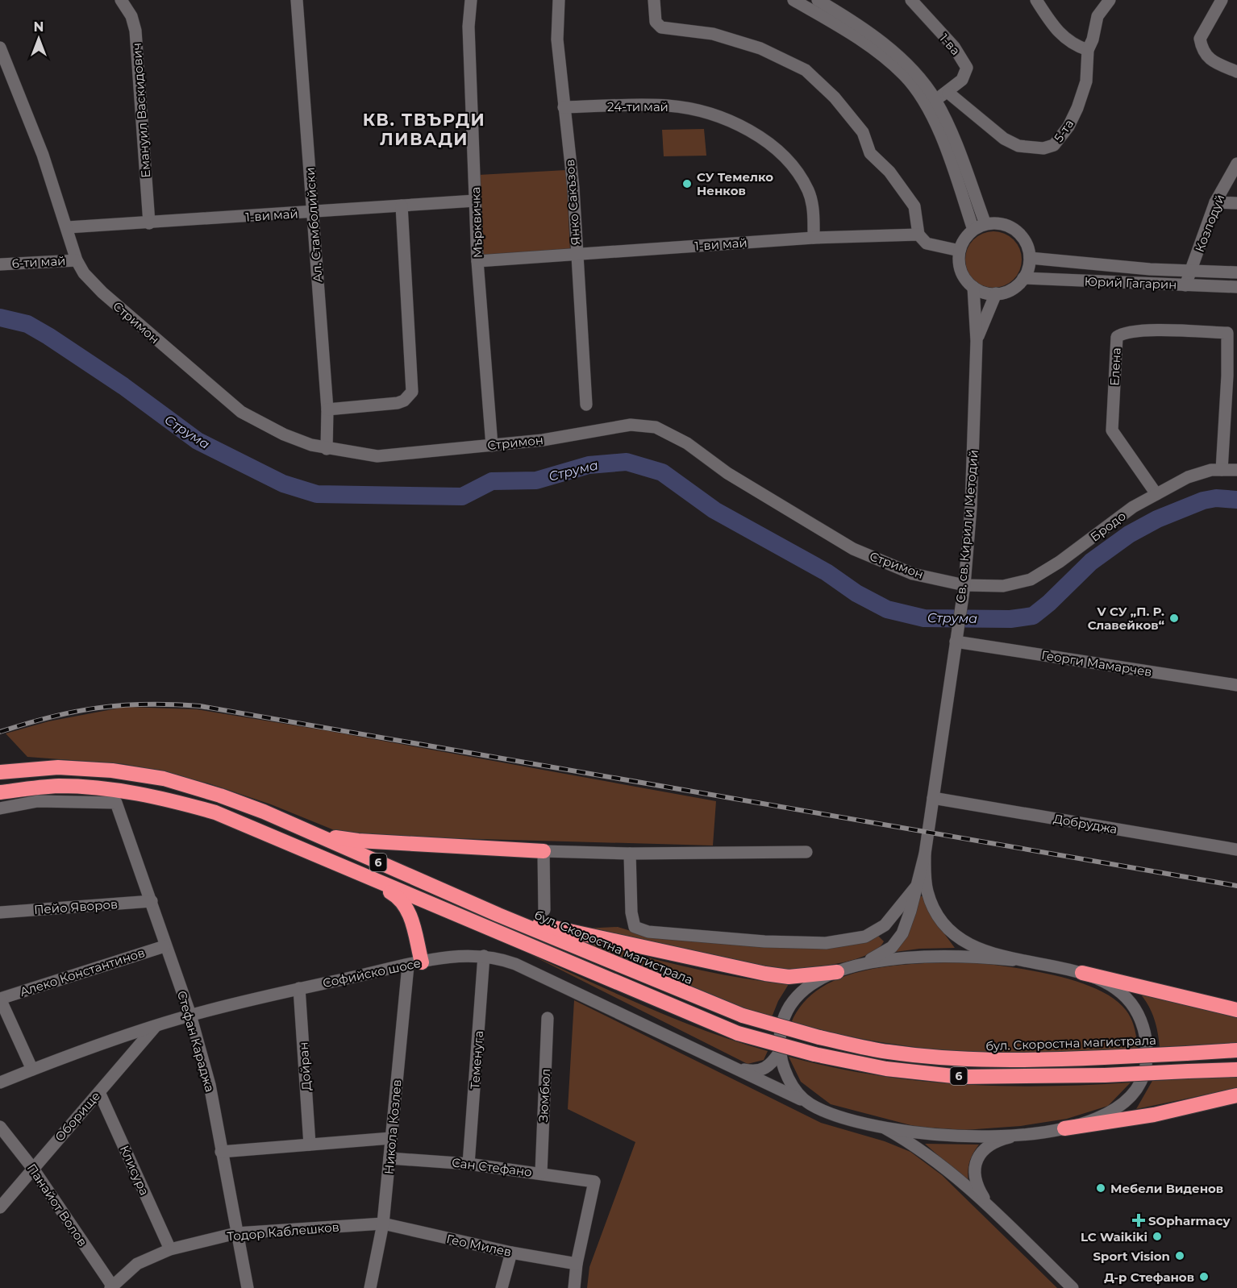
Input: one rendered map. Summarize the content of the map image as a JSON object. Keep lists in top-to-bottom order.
{
  "streets": {
    "highway": ["6", "бул. Скоростна магистрала"],
    "street": [
      "1-ва",
      "24-ти май",
      "Емануил Васкидович",
      "5-та",
      "Янко Сакъзов",
      "1-ви май",
      "Мърквичка",
      "Козлодуй",
      "Ал. Стамболийски",
      "6-ти май",
      "Юрий Гагарин",
      "Стримон",
      "Елена",
      "Св. св. Кирил и Методий",
      "Бродо",
      "Георги Мамарчев",
      "Добруджа",
      "Пейо Яворов",
      "Алеко Константинов",
      "Софийско шосе",
      "Стефан Караджа",
      "Теменуга",
      "Дойран",
      "Зюмбюл",
      "Оборище",
      "Никола Козлев",
      "Сан Стефано",
      "Клисура",
      "Панайот Волов",
      "Тодор Каблешков",
      "Гео Милев"
    ]
  },
  "crossings": [
    ["1-ва", "5-та"],
    ["24-ти май", "Янко Сакъзов"],
    ["24-ти май", "1-ви май"],
    ["Емануил Васкидович", "1-ви май"],
    ["Янко Сакъзов", "1-ви май"],
    ["1-ви май", "Мърквичка"],
    ["1-ви май", "Ал. Стамболийски"],
    ["Мърквичка", "Стримон"],
    ["Козлодуй", "Юрий Гагарин"],
    ["Ал. Стамболийски", "Стримон"],
    ["6-ти май", "Стримон"],
    ["Юрий Гагарин", "Св. св. Кирил и Методий"],
    ["Стримон", "Св. св. Кирил и Методий"],
    ["Стримон", "Бродо"],
    ["Елена", "Бродо"],
    ["Св. св. Кирил и Методий", "Георги Мамарчев"],
    ["Св. св. Кирил и Методий", "Добруджа"],
    ["Пейо Яворов", "Стефан Караджа"],
    ["Алеко Константинов", "Стефан Караджа"],
    ["Софийско шосе", "Стефан Караджа"],
    ["Софийско шосе", "Теменуга"],
    ["Софийско шосе", "Дойран"],
    ["Софийско шосе", "Оборище"],
    ["Софийско шосе", "Никола Козлев"],
    ["Стефан Караджа", "Тодор Каблешков"],
    ["Теменуга", "Сан Стефано"],
    ["Зюмбюл", "Сан Стефано"],
    ["Оборище", "Клисура"],
    ["Оборище", "Панайот Волов"],
    ["Никола Козлев", "Сан Стефано"],
    ["Никола Козлев", "Тодор Каблешков"],
    ["Никола Козлев", "Гео Милев"],
    ["Сан Стефано", "Гео Милев"],
    ["Клисура", "Тодор Каблешков"],
    ["Панайот Волов", "Тодор Каблешков"],
    ["Тодор Каблешков", "Гео Милев"]
  ],
  "districts": ["КВ. ТВЪРДИ ЛИВАДИ"],
  "water": ["Струма"],
  "places": {
    "other": [
      "СУ Темелко Ненков",
      "V СУ „П. Р. Славейков“",
      "Мебели Виденов",
      "LC Waikiki",
      "Sport Vision",
      "Д-р Стефанов"
    ],
    "health": ["SOpharmacy"]
  },
  "north": "top"
}
